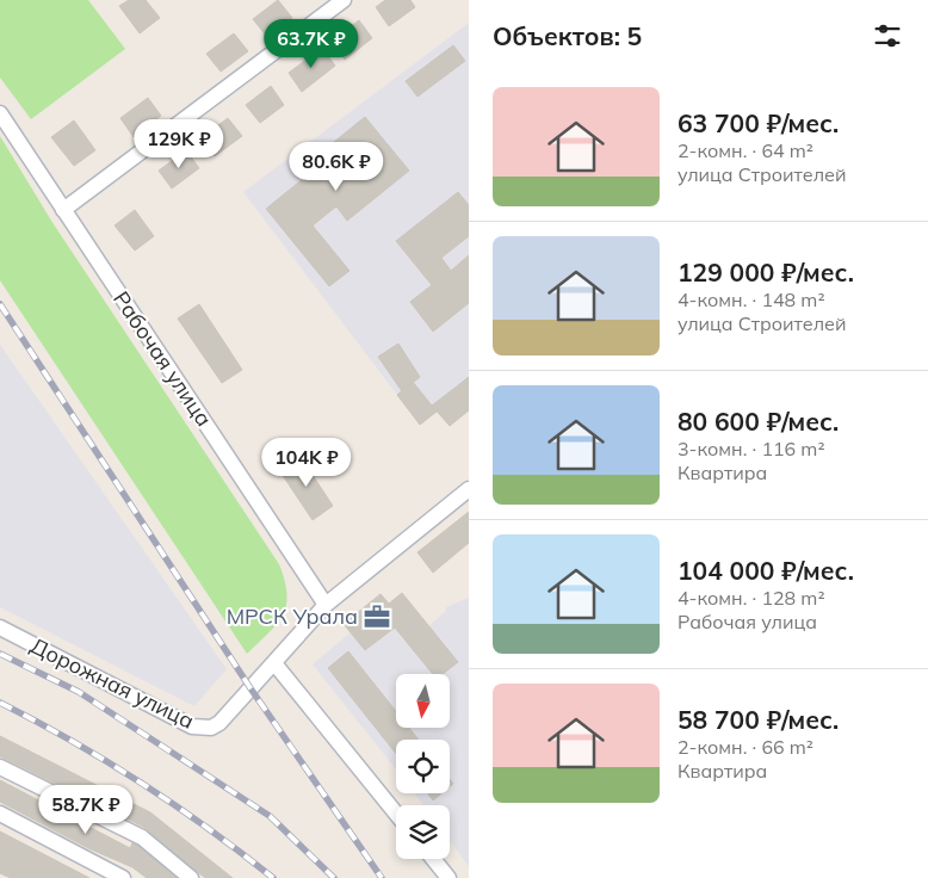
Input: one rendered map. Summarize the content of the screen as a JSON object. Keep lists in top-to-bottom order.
{
  "streets": {
    "street": ["Рабочая улица", "Дорожная улица"]
  },
  "crossings": [
    ["Рабочая улица", "Дорожная улица"]
  ],
  "places": {
    "office": ["МРСК Урала"]
  },
  "north": "bottom",
  "page": {
    "heading": "Объектов: 5",
    "price": [
      "63.7K ₽",
      "129K ₽",
      "80.6K ₽",
      "104K ₽",
      "58.7K ₽"
    ],
    "list": [
      {
        "name": "63 700 ₽/мес.",
        "note": "2-комн. · 64 m² · улица Строителей"
      },
      {
        "name": "129 000 ₽/мес.",
        "note": "4-комн. · 148 m² · улица Строителей"
      },
      {
        "name": "80 600 ₽/мес.",
        "note": "3-комн. · 116 m² · Квартира"
      },
      {
        "name": "104 000 ₽/мес.",
        "note": "4-комн. · 128 m² · Рабочая улица"
      },
      {
        "name": "58 700 ₽/мес.",
        "note": "2-комн. · 66 m² · Квартира"
      }
    ]
  }
}
